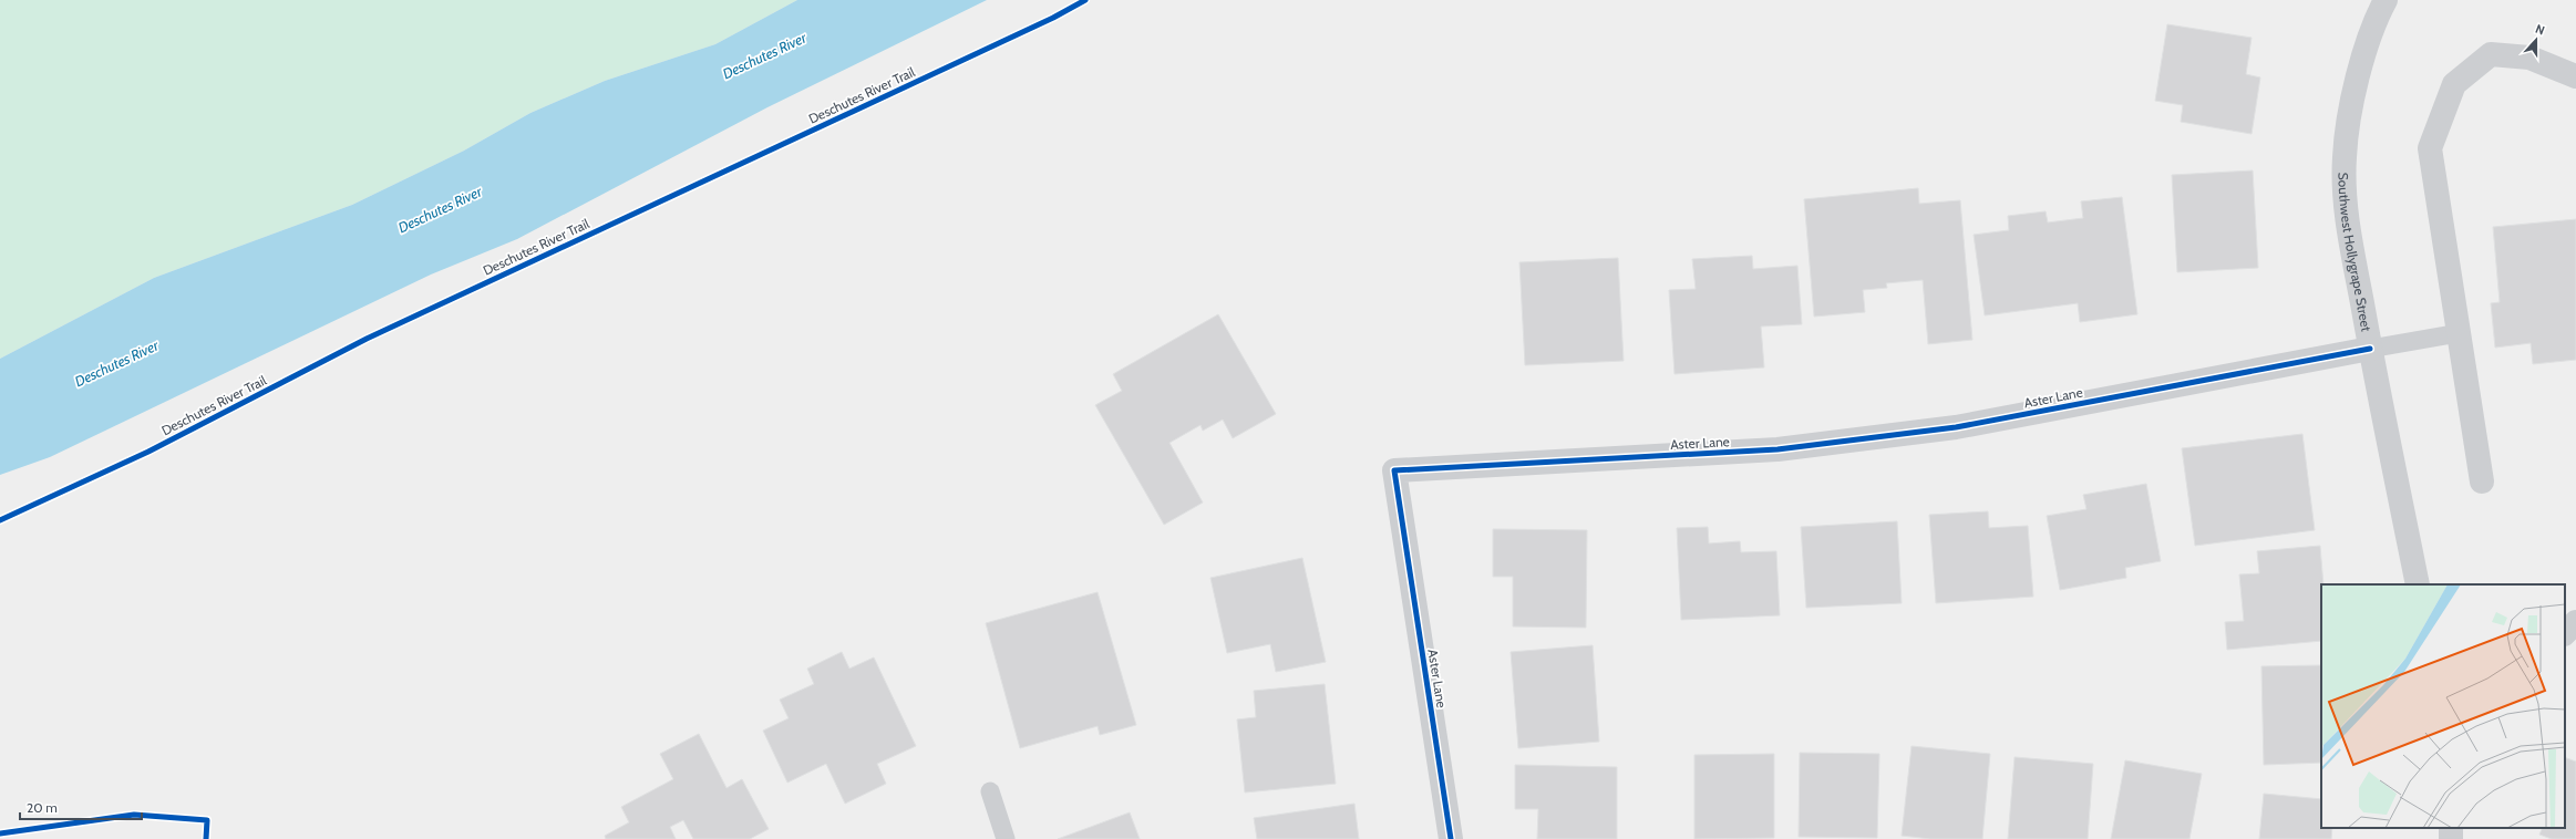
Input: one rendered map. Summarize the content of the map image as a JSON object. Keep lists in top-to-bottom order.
{
  "streets": {
    "street": ["Southwest Hollygrape Street", "Aster Lane"],
    "cycle path": ["Deschutes River Trail"]
  },
  "crossings": [
    ["Southwest Hollygrape Street", "Aster Lane"]
  ],
  "water": ["Deschutes River"],
  "scale_bar": "20 m",
  "north": "top"
}
